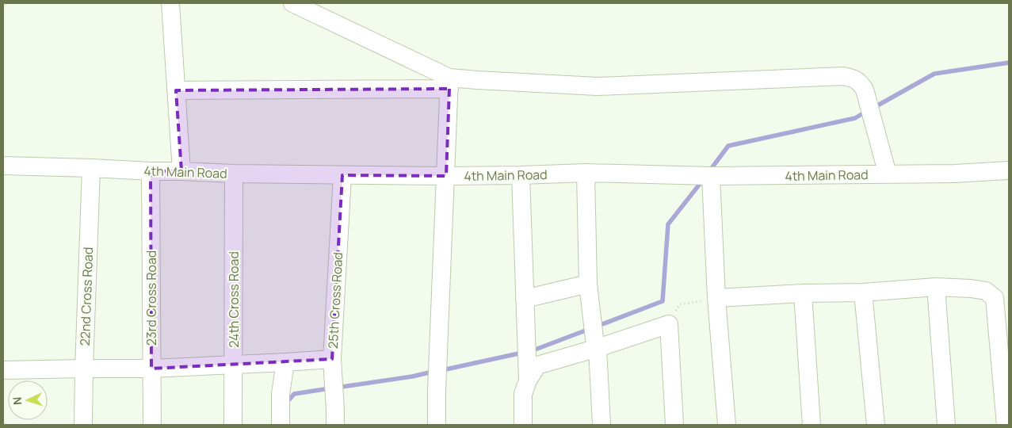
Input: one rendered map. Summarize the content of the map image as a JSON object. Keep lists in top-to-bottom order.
{
  "streets": {
    "street": [
      "4th Main Road",
      "22nd Cross Road",
      "23rd Cross Road",
      "24th Cross Road",
      "25th Cross Road"
    ]
  },
  "crossings": [
    ["4th Main Road", "22nd Cross Road"],
    ["4th Main Road", "23rd Cross Road"],
    ["4th Main Road", "24th Cross Road"],
    ["4th Main Road", "25th Cross Road"]
  ],
  "north": "left"
}
